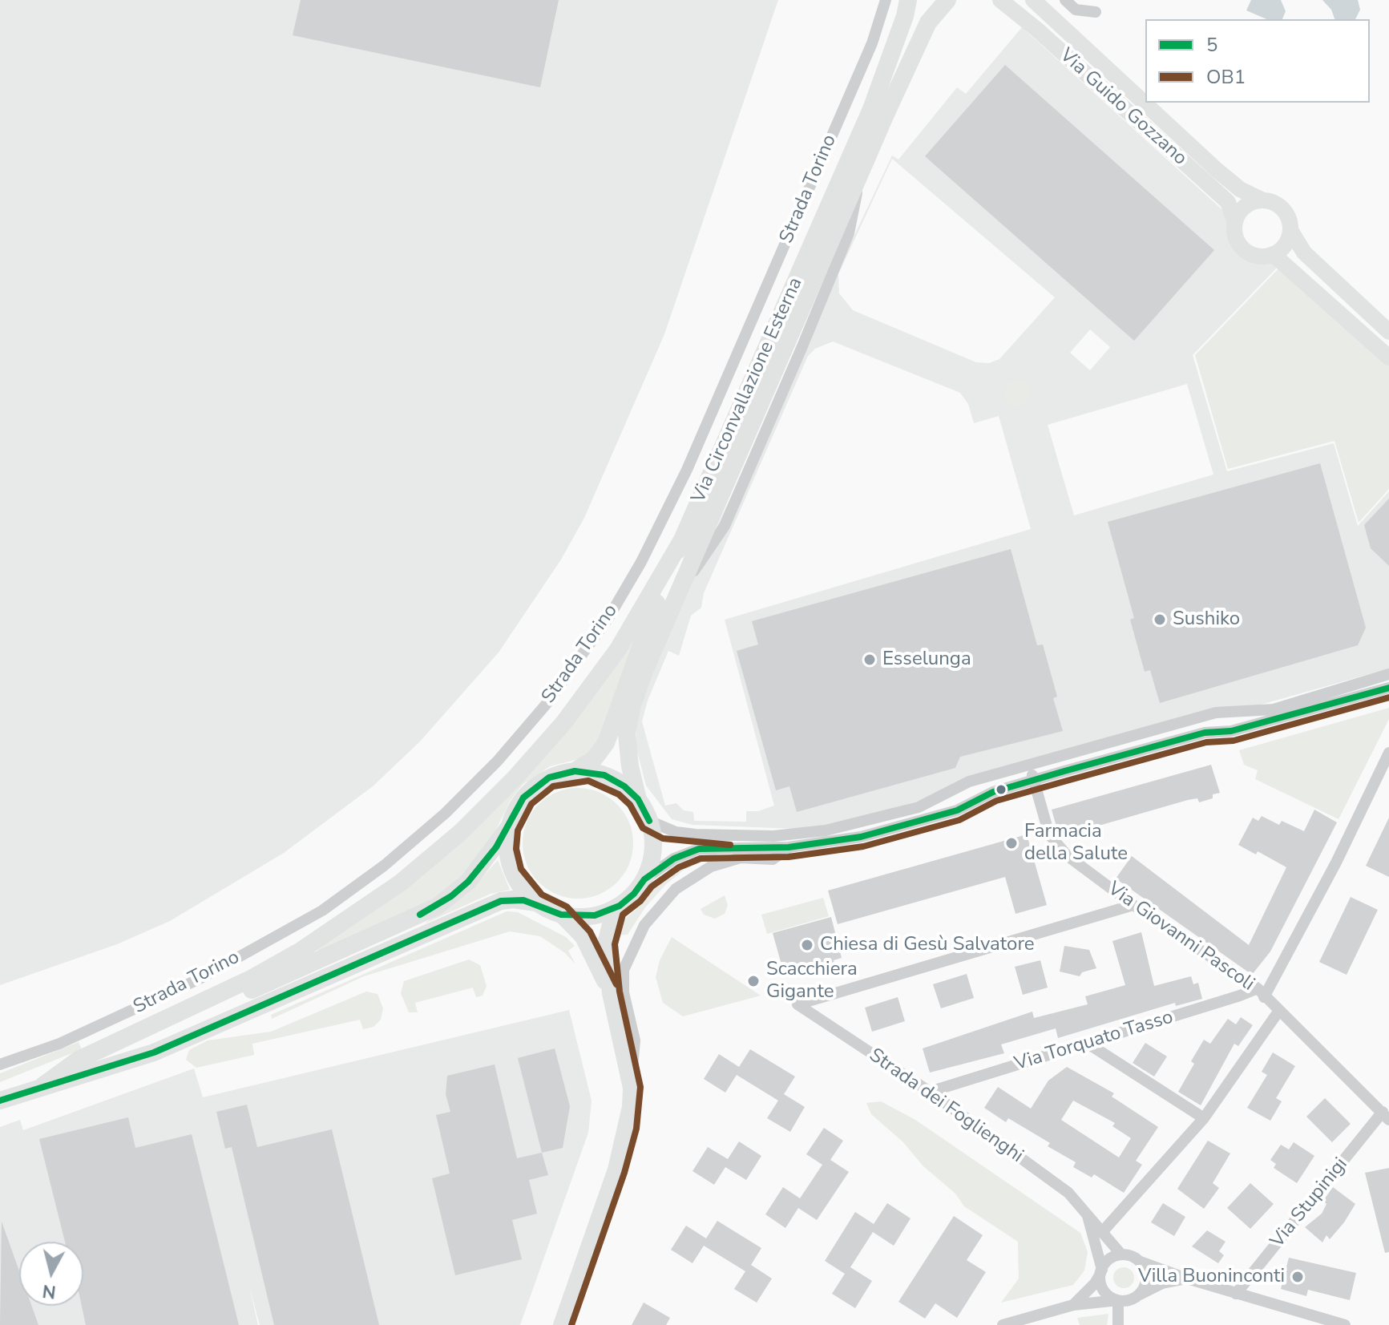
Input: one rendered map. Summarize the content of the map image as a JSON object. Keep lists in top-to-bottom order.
{
  "streets": {
    "main road": ["Strada Torino", "Via Circonvallazione Esterna"],
    "street": [
      "Via Guido Gozzano",
      "Via Giovanni Pascoli",
      "Via Torquato Tasso",
      "Strada dei Foglienghi",
      "Via Stupinigi"
    ]
  },
  "crossings": [
    ["Strada Torino", "Via Circonvallazione Esterna"],
    ["Via Giovanni Pascoli", "Via Torquato Tasso"],
    ["Via Giovanni Pascoli", "Strada dei Foglienghi"],
    ["Via Giovanni Pascoli", "Via Stupinigi"],
    ["Via Torquato Tasso", "Strada dei Foglienghi"]
  ],
  "places": [
    "Sushiko",
    "Esselunga",
    "Farmacia della Salute",
    "Chiesa di Gesù Salvatore",
    "Scacchiera Gigante",
    "Villa Buoninconti"
  ],
  "lines": ["transit line 5", "transit line OB1"],
  "legend": ["5", "OB1"],
  "north": "bottom"
}
